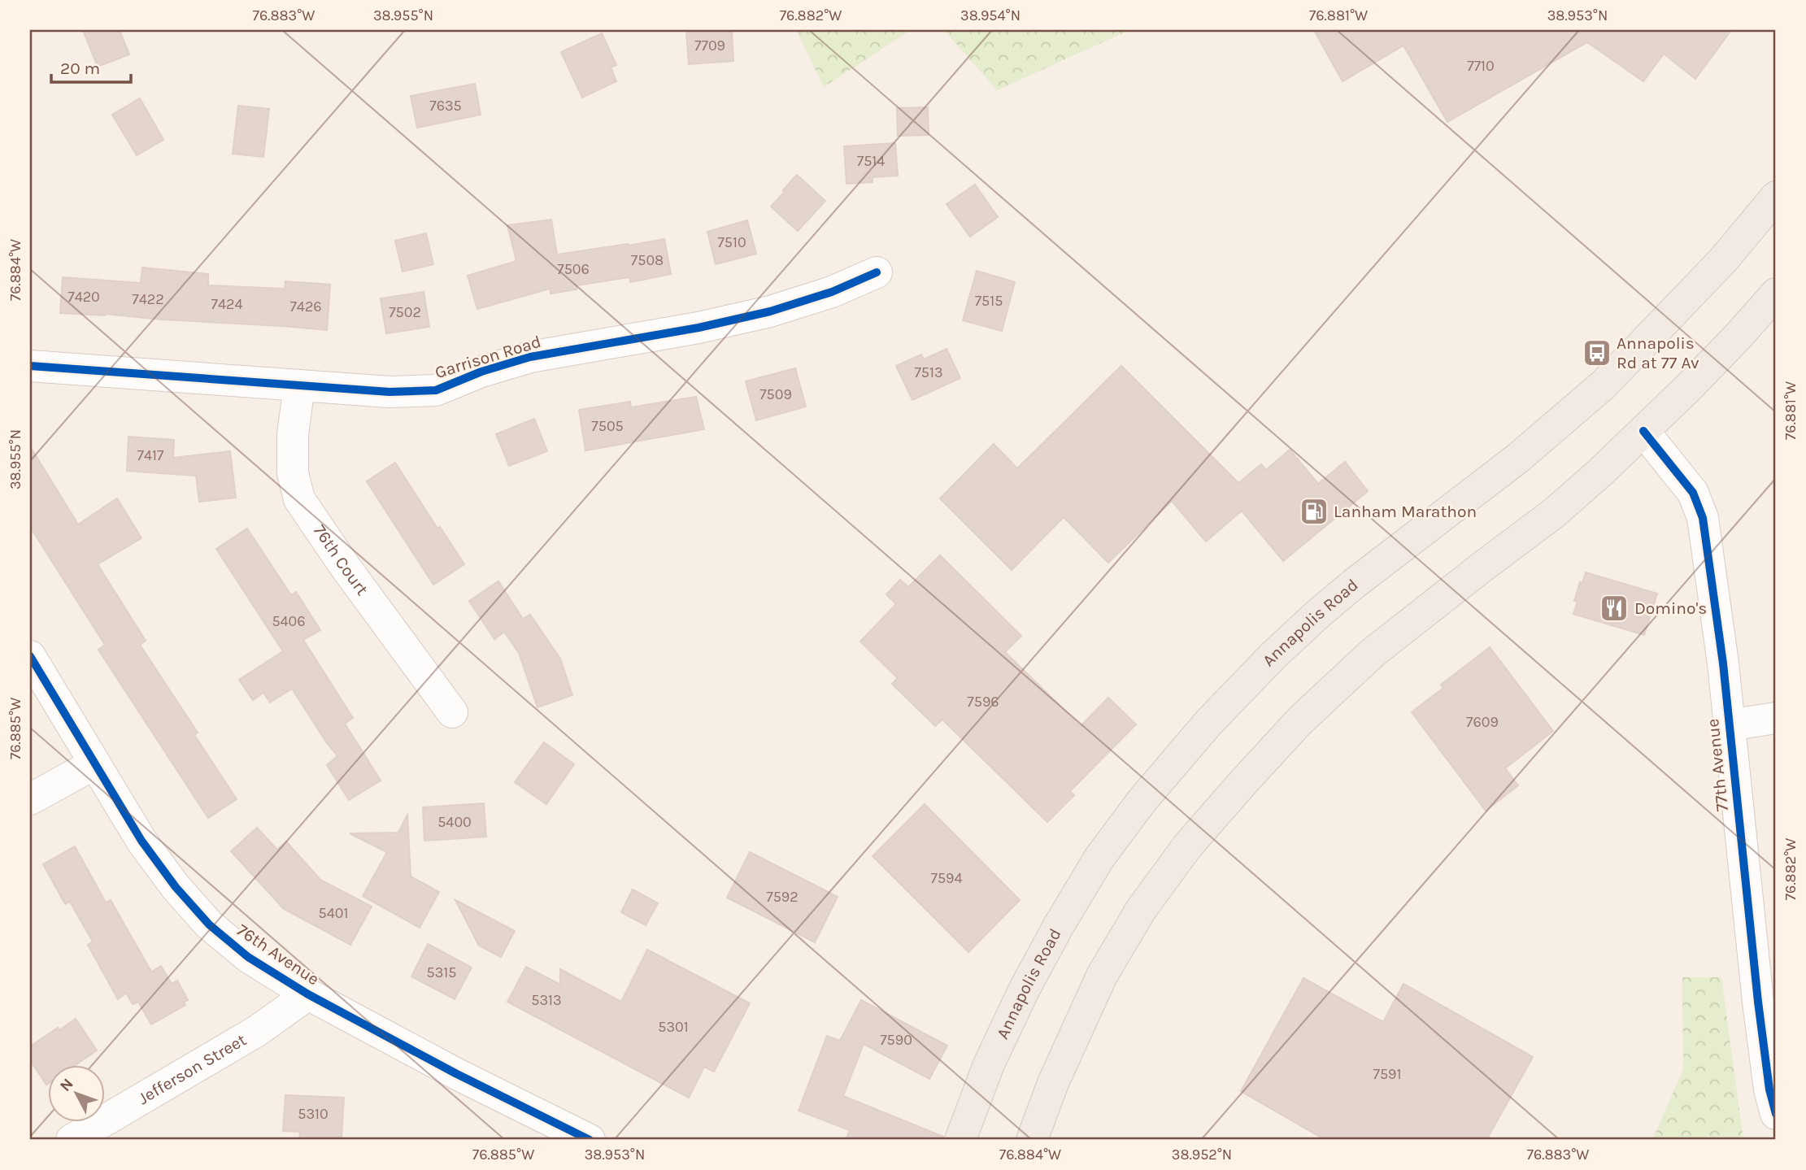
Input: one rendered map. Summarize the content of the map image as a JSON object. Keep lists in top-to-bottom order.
{
  "streets": {
    "main road": ["Annapolis Road"],
    "street": [
      "Garrison Road",
      "76th Court",
      "77th Avenue",
      "76th Avenue",
      "Jefferson Street"
    ]
  },
  "crossings": [
    ["Garrison Road", "76th Court"],
    ["76th Avenue", "Jefferson Street"]
  ],
  "places": {
    "bus stop": ["Annapolis Rd at 77 Av"],
    "fuel station": ["Lanham Marathon"],
    "restaurant": ["Domino's"]
  },
  "house_numbers": [
    "7709",
    "7710",
    "7635",
    "7514",
    "7510",
    "7508",
    "7506",
    "7420",
    "7422",
    "7515",
    "7424",
    "7426",
    "7502",
    "7513",
    "7509",
    "7505",
    "7417",
    "5406",
    "7596",
    "7609",
    "5400",
    "7594",
    "7592",
    "5401",
    "5315",
    "5313",
    "5301",
    "7590",
    "7591",
    "5310"
  ],
  "scale_bar": "20 m",
  "north": "top left",
  "coordinates": [
    "76.883°W",
    "38.955°N",
    "76.882°W",
    "38.954°N",
    "76.881°W",
    "38.953°N",
    "76.884°W",
    "76.885°W",
    "38.952°N"
  ]
}
